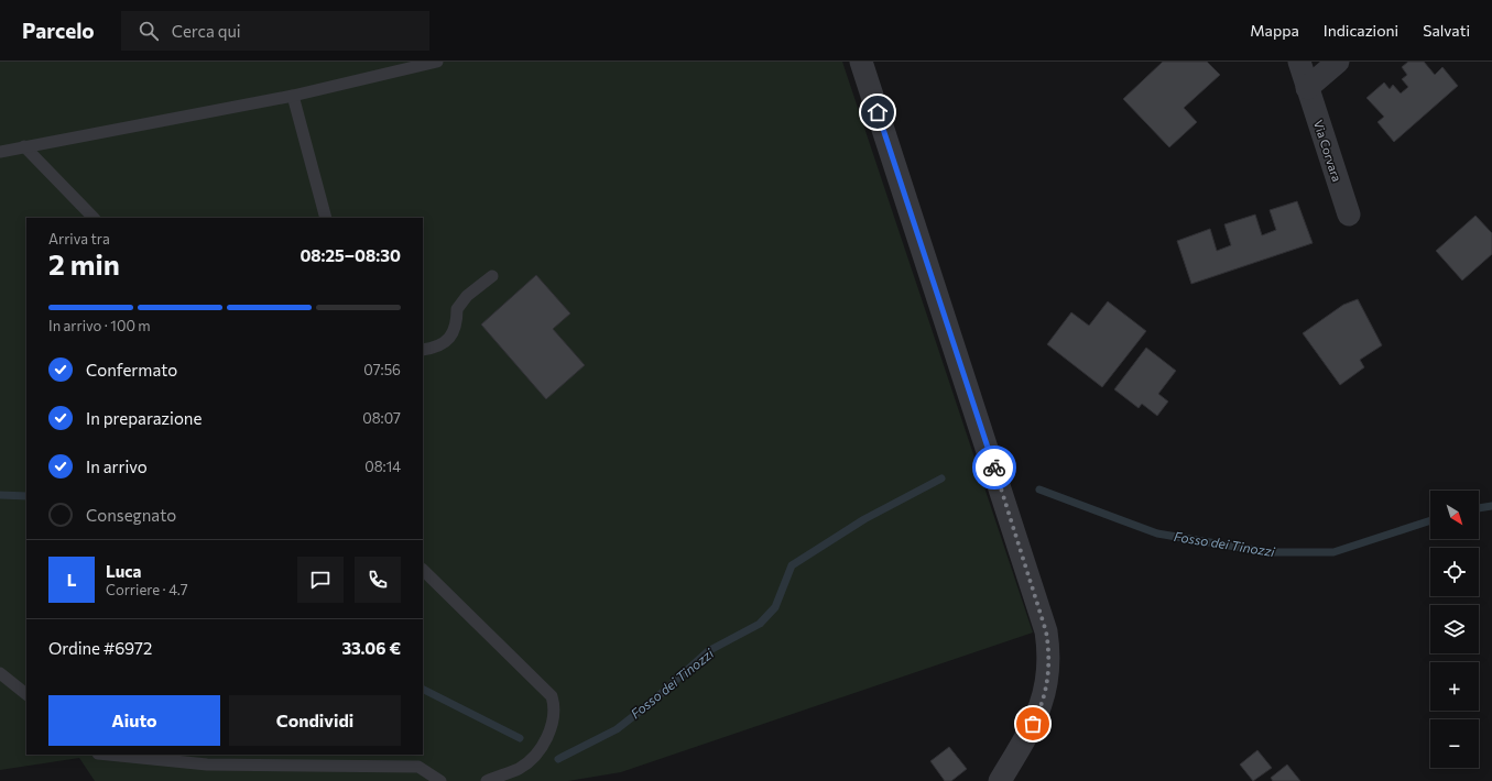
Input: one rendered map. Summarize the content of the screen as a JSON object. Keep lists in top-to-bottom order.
{
  "streets": {
    "street": ["Via Corvara"]
  },
  "water": ["Fosso dei Tinozzi"],
  "north": "bottom right",
  "page": {
    "header": "Parcelo",
    "search": "Cerca qui",
    "nav": ["Mappa", "Indicazioni", "Salvati"],
    "heading": ["2 min", "Arriva tra", "08:25–08:30"],
    "panel": [
      "Luca",
      "Corriere · 4.7",
      "Ordine #6972",
      "33.06 €"
    ],
    "bar": "In arrivo · 100 m",
    "list": [
      ["Confermato", "07:56"],
      ["In preparazione", "08:07"],
      ["In arrivo", "08:14"],
      "Consegnato"
    ],
    "map_buttons": ["+", "−"],
    "round": "L",
    "buttons": ["Aiuto", "Condividi"]
  }
}
